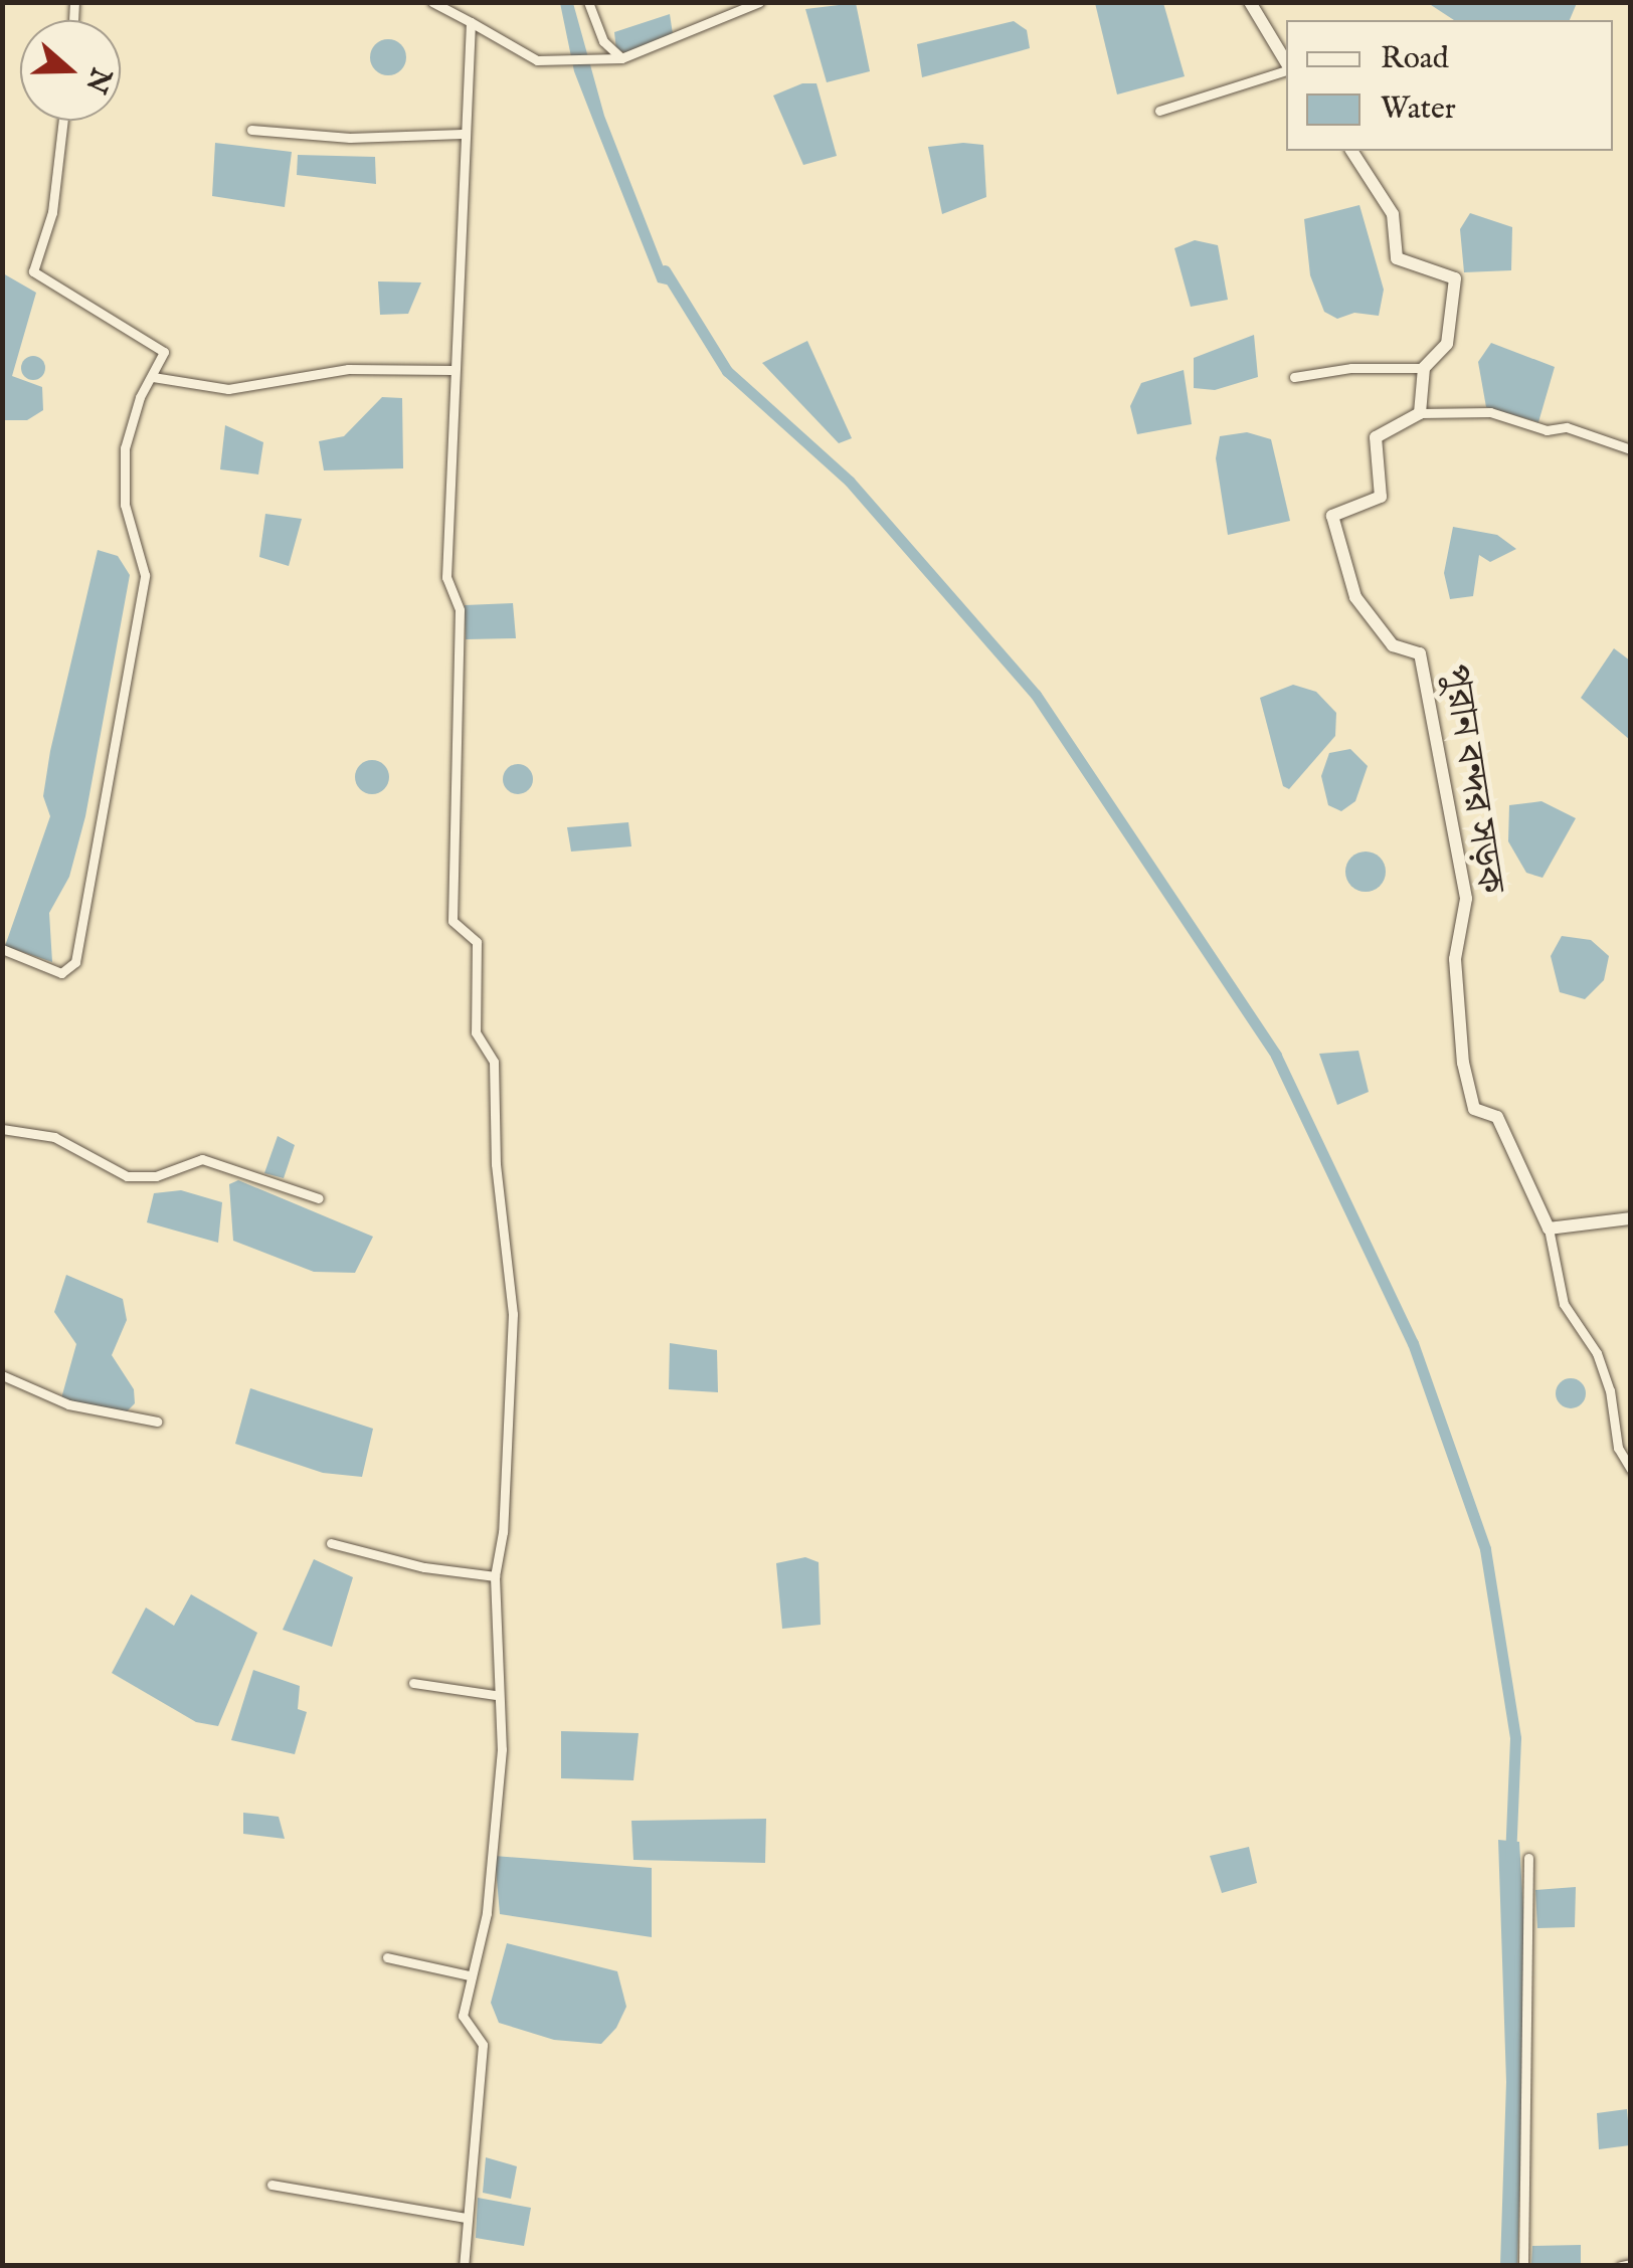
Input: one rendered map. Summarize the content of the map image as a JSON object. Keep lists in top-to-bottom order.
{
  "streets": {
    "street": ["পুরান বন্দর সড়ক"]
  },
  "legend": ["Road", "Water"],
  "north": "right"
}
